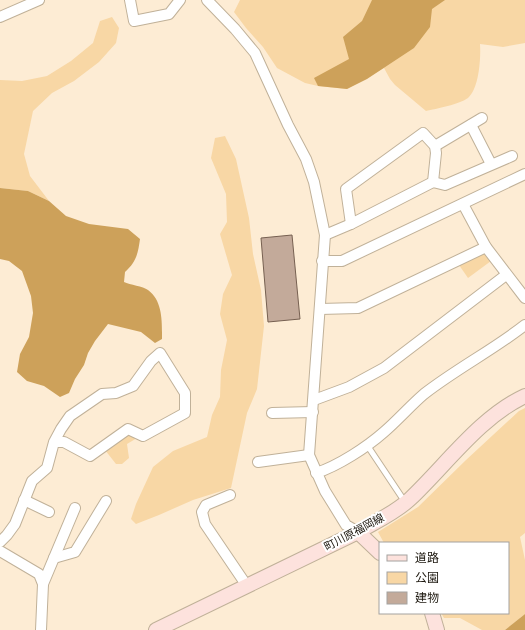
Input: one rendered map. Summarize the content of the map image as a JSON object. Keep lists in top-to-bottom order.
{
  "streets": {
    "main road": ["町川原福岡線"]
  },
  "legend": ["道路", "公園", "建物"]
}
